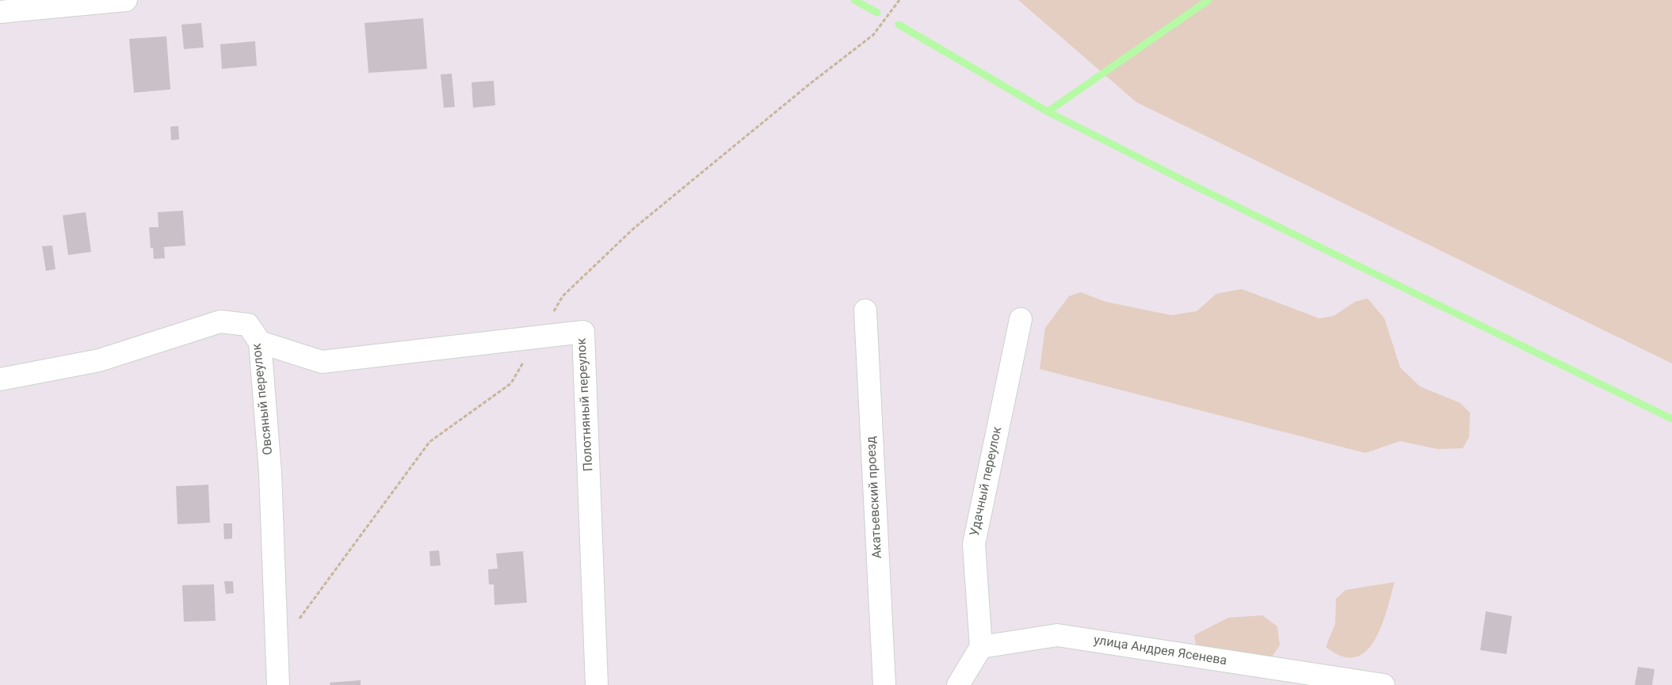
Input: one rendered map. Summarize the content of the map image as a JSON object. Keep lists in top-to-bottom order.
{
  "streets": {
    "street": [
      "Овсяный переулок",
      "Полотняный переулок",
      "Удачный переулок",
      "Акатьевский проезд",
      "улица Андрея Ясенева"
    ]
  },
  "crossings": [
    ["Овсяный переулок", "Полотняный переулок"],
    ["Удачный переулок", "улица Андрея Ясенева"]
  ]
}
